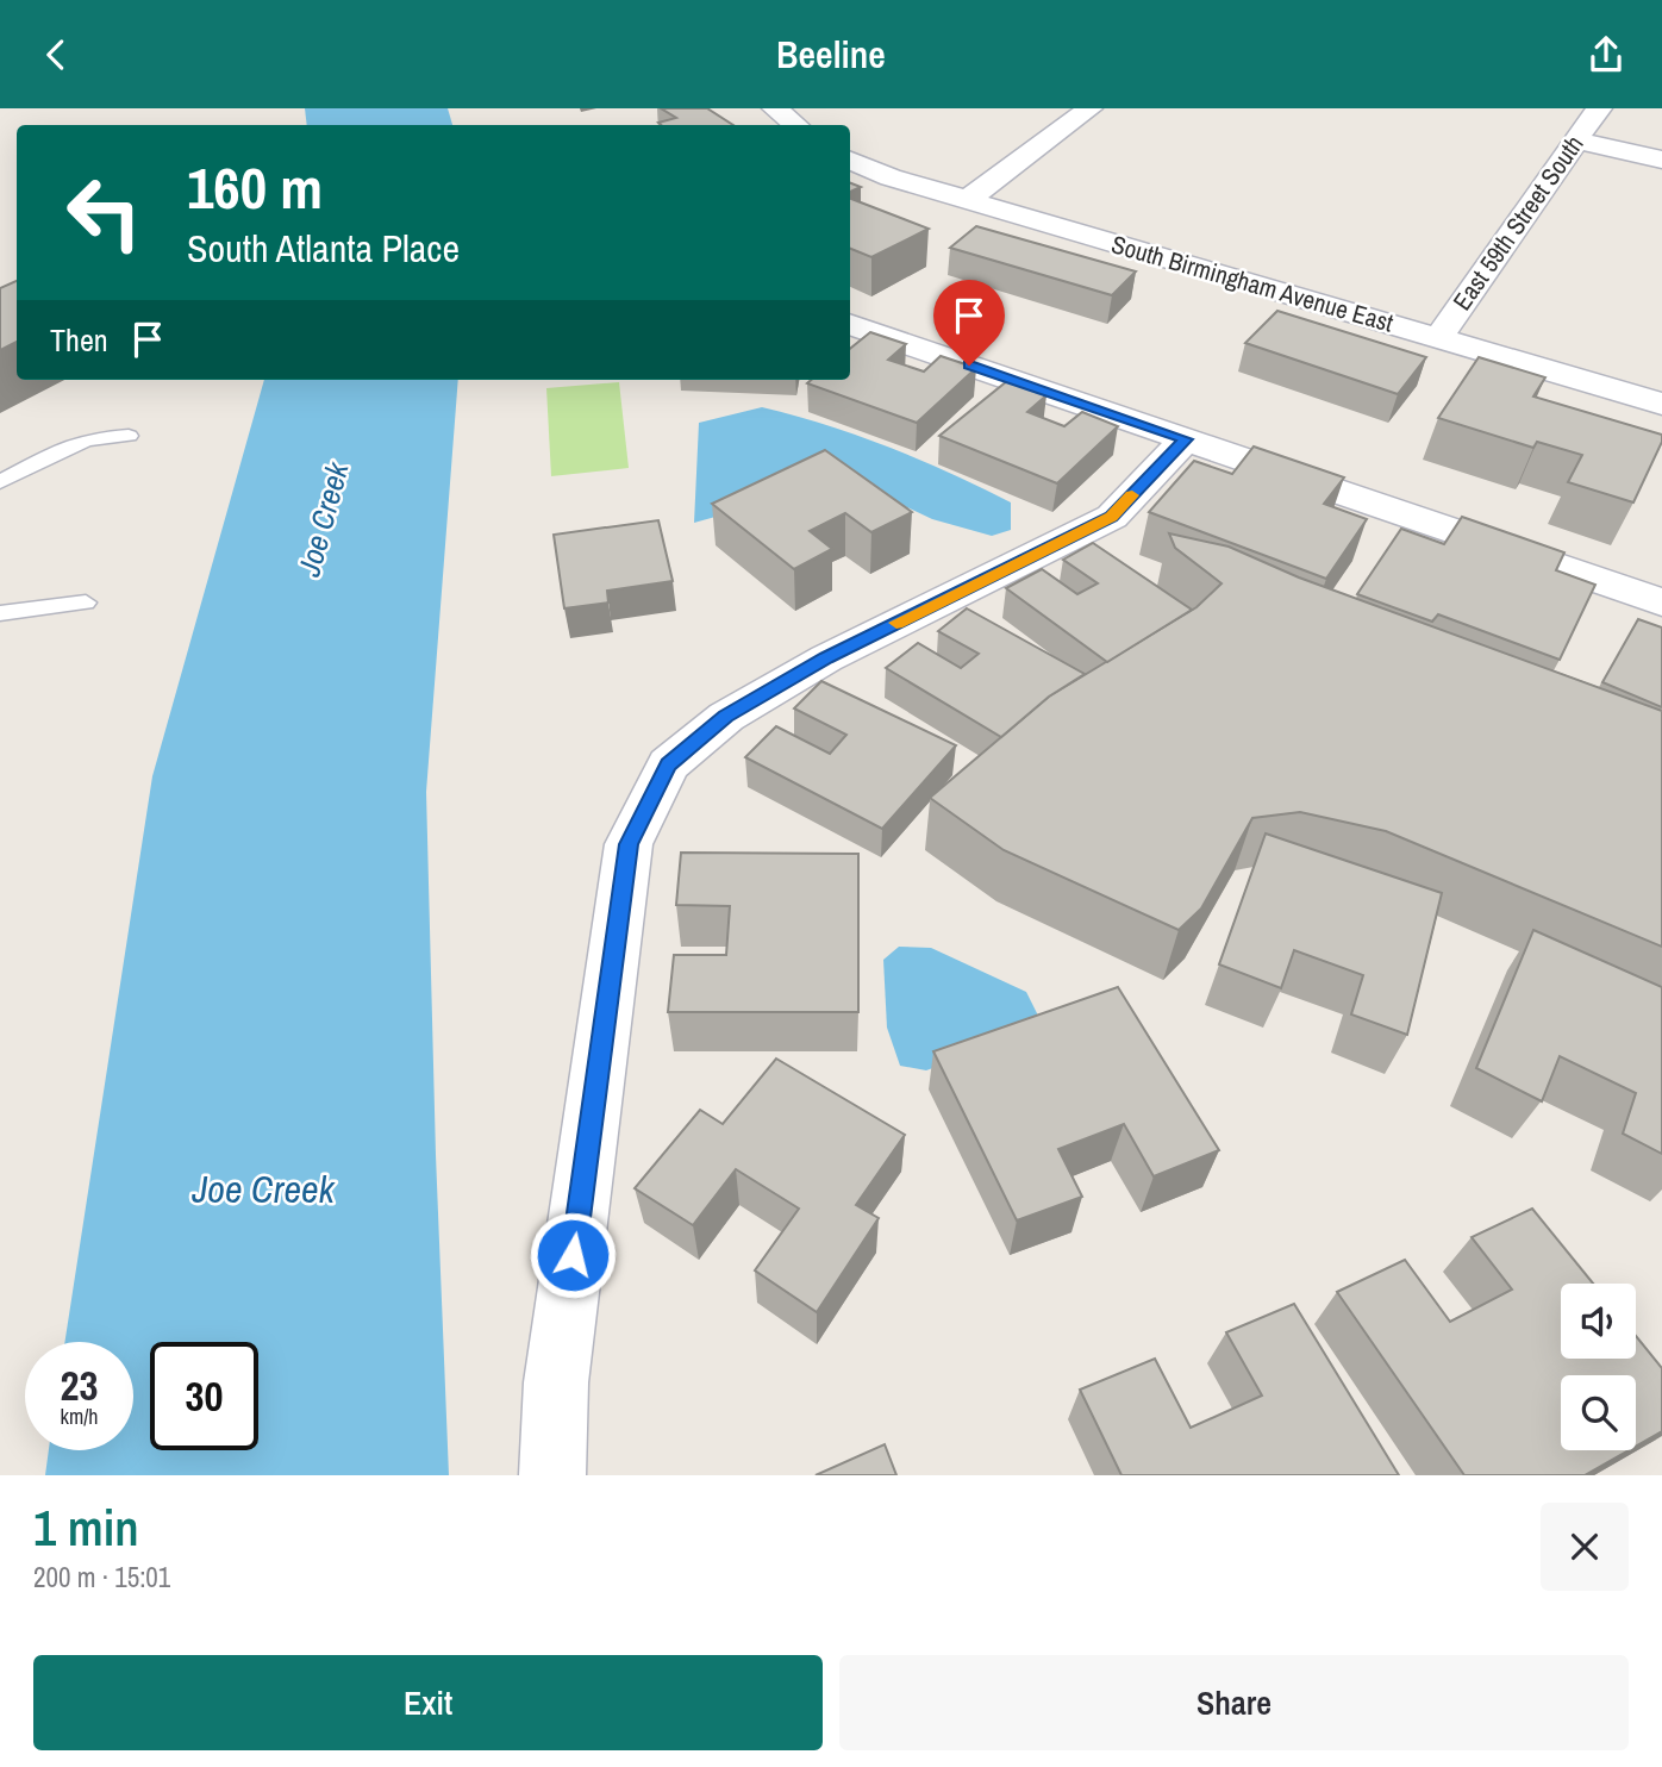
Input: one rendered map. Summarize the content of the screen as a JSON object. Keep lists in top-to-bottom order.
{
  "streets": {
    "street": ["East 59th Street South", "South Birmingham Avenue East"]
  },
  "crossings": [
    ["East 59th Street South", "South Birmingham Avenue East"]
  ],
  "water": ["Joe Creek"],
  "page": {
    "header": "Beeline",
    "turn": ["160 m", "South Atlanta Place"],
    "then": "Then",
    "speed": "23 km/h",
    "limit": "30",
    "heading": ["1 min", "200 m · 15:01"],
    "buttons": ["Exit", "Share"]
  }
}
